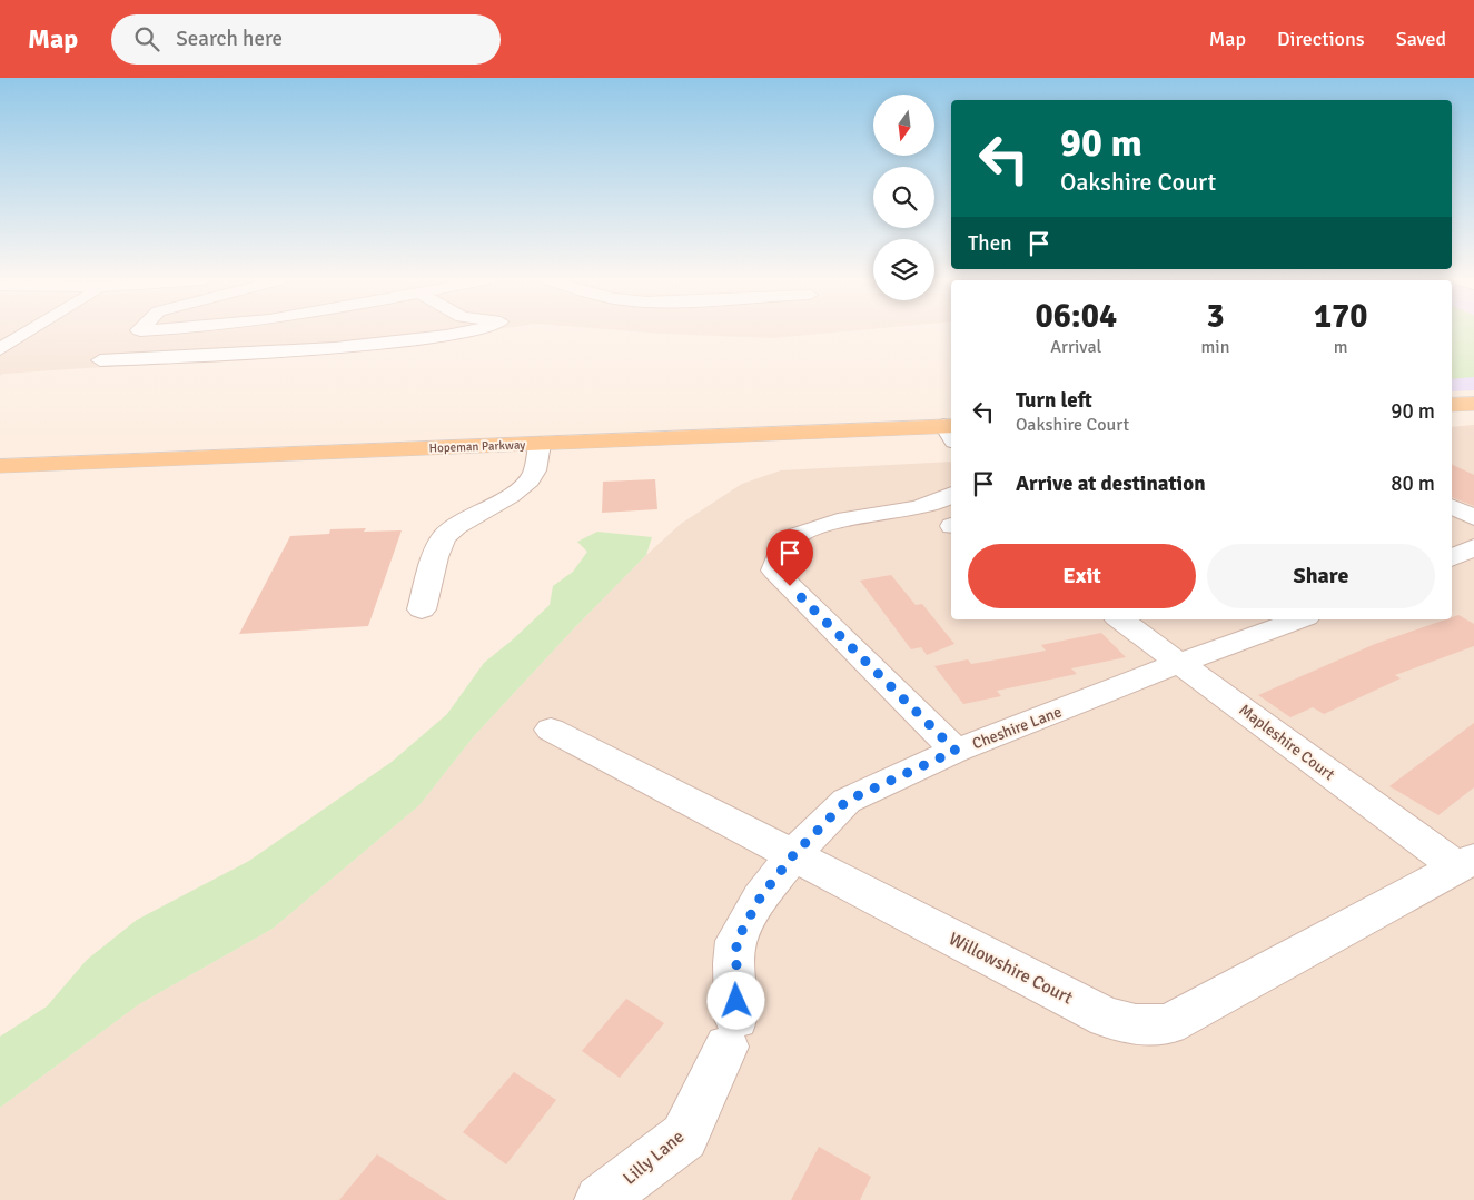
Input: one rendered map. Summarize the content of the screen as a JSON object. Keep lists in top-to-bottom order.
{
  "streets": {
    "main road": ["Hopeman Parkway"],
    "street": [
      "Cheshire Lane",
      "Mapleshire Court",
      "Willowshire Court",
      "Lilly Lane"
    ]
  },
  "crossings": [
    ["Cheshire Lane", "Mapleshire Court"],
    ["Cheshire Lane", "Willowshire Court"],
    ["Cheshire Lane", "Lilly Lane"],
    ["Mapleshire Court", "Willowshire Court"]
  ],
  "north": "bottom",
  "page": {
    "header": "Map",
    "search": "Search here",
    "nav": ["Map", "Directions", "Saved"],
    "turn": ["90 m", "Oakshire Court"],
    "then": "Then",
    "eta": [
      "06:04",
      "Arrival",
      "3",
      "min",
      "170",
      "m"
    ],
    "list": [
      {
        "name": "Turn left",
        "note": "Oakshire Court",
        "value": "90 m"
      },
      {
        "name": "Arrive at destination",
        "value": "80 m"
      }
    ],
    "buttons": ["Exit", "Share"]
  }
}
